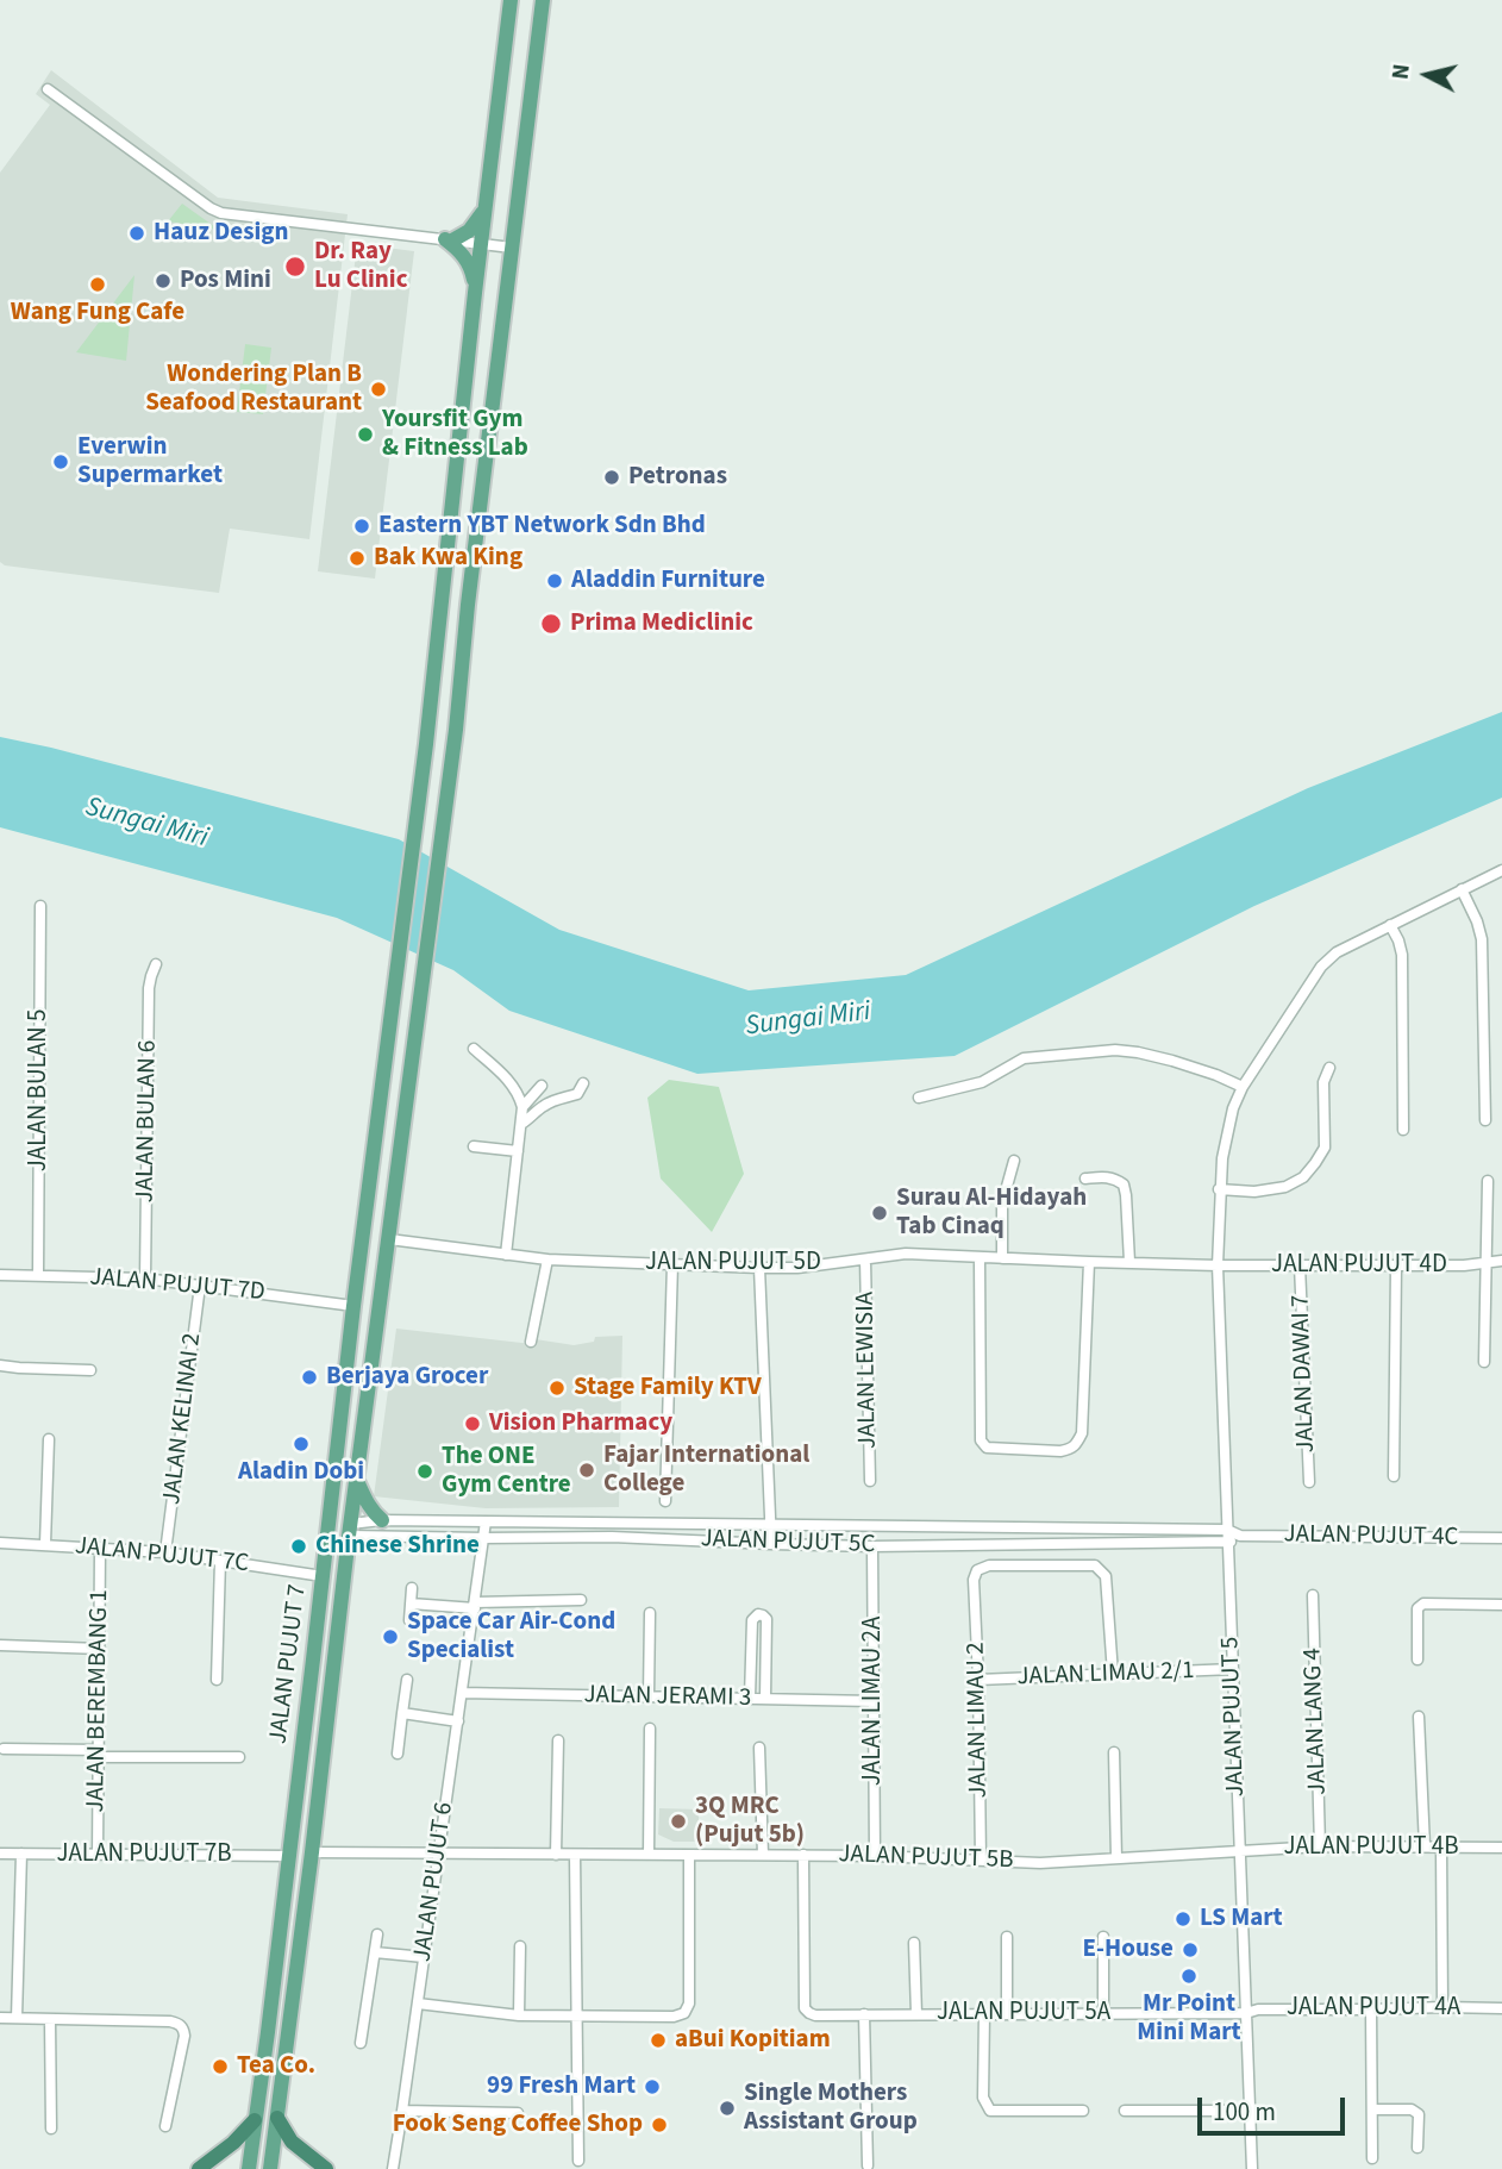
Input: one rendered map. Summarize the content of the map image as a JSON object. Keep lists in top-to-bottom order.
{
  "streets": {
    "main road": ["JALAN PUJUT 7"],
    "street": [
      "JALAN BULAN 5",
      "JALAN BULAN 6",
      "JALAN PUJUT 5D",
      "JALAN PUJUT 4D",
      "JALAN PUJUT 7D",
      "JALAN LEWISIA",
      "JALAN DAWAI 7",
      "JALAN KELINAI 2",
      "JALAN PUJUT 4C",
      "JALAN PUJUT 5C",
      "JALAN PUJUT 7C",
      "JALAN LIMAU 2/1",
      "JALAN JERAMI 3",
      "JALAN BEREMBANG 1",
      "JALAN LIMAU 2A",
      "JALAN PUJUT 5",
      "JALAN LIMAU 2",
      "JALAN LANG 4",
      "JALAN PUJUT 4B",
      "JALAN PUJUT 7B",
      "JALAN PUJUT 5B",
      "JALAN PUJUT 6",
      "JALAN PUJUT 4A",
      "JALAN PUJUT 5A"
    ]
  },
  "crossings": [
    ["JALAN BULAN 5", "JALAN PUJUT 7D"],
    ["JALAN BULAN 6", "JALAN PUJUT 7D"],
    ["JALAN PUJUT 5D", "JALAN PUJUT 4D"],
    ["JALAN PUJUT 5D", "JALAN LEWISIA"],
    ["JALAN PUJUT 5D", "JALAN PUJUT 7"],
    ["JALAN PUJUT 5D", "JALAN PUJUT 5"],
    ["JALAN PUJUT 4D", "JALAN DAWAI 7"],
    ["JALAN PUJUT 4D", "JALAN PUJUT 5"],
    ["JALAN PUJUT 7D", "JALAN KELINAI 2"],
    ["JALAN PUJUT 7D", "JALAN PUJUT 7"],
    ["JALAN KELINAI 2", "JALAN PUJUT 7C"],
    ["JALAN PUJUT 5C", "JALAN PUJUT 7"],
    ["JALAN PUJUT 5C", "JALAN LIMAU 2A"],
    ["JALAN PUJUT 5C", "JALAN PUJUT 5"],
    ["JALAN PUJUT 5C", "JALAN PUJUT 6"],
    ["JALAN PUJUT 7C", "JALAN PUJUT 7"],
    ["JALAN PUJUT 7C", "JALAN BEREMBANG 1"],
    ["JALAN PUJUT 7", "JALAN PUJUT 7B"],
    ["JALAN PUJUT 7", "JALAN PUJUT 5B"],
    ["JALAN LIMAU 2/1", "JALAN PUJUT 5"],
    ["JALAN LIMAU 2/1", "JALAN LIMAU 2"],
    ["JALAN JERAMI 3", "JALAN LIMAU 2A"],
    ["JALAN JERAMI 3", "JALAN PUJUT 6"],
    ["JALAN BEREMBANG 1", "JALAN PUJUT 7B"],
    ["JALAN LIMAU 2A", "JALAN PUJUT 5B"],
    ["JALAN PUJUT 5", "JALAN PUJUT 4B"],
    ["JALAN PUJUT 5", "JALAN PUJUT 5B"],
    ["JALAN PUJUT 5", "JALAN PUJUT 4A"],
    ["JALAN PUJUT 5", "JALAN PUJUT 5A"],
    ["JALAN LIMAU 2", "JALAN PUJUT 5B"],
    ["JALAN LANG 4", "JALAN PUJUT 4B"],
    ["JALAN PUJUT 4B", "JALAN PUJUT 5B"],
    ["JALAN PUJUT 5B", "JALAN PUJUT 6"],
    ["JALAN PUJUT 5B", "JALAN PUJUT 5A"],
    ["JALAN PUJUT 4A", "JALAN PUJUT 5A"]
  ],
  "water": ["Sungai Miri"],
  "places": [
    "Hauz Design",
    "Dr. Ray Lu Clinic",
    "Pos Mini",
    "Wang Fung Cafe",
    "Wondering Plan B Seafood Restaurant",
    "Yoursfit Gym & Fitness Lab",
    "Everwin Supermarket",
    "Petronas",
    "Eastern YBT Network Sdn Bhd",
    "Bak Kwa King",
    "Aladdin Furniture",
    "Prima Mediclinic",
    "Surau Al-Hidayah Tab Cinaq",
    "Berjaya Grocer",
    "Stage Family KTV",
    "Vision Pharmacy",
    "Aladin Dobi",
    "Fajar International College",
    "The ONE Gym Centre",
    "Chinese Shrine",
    "Space Car Air-Cond Specialist",
    "3Q MRC (Pujut 5b)",
    "LS Mart",
    "E-House",
    "Mr Point Mini Mart",
    "aBui Kopitiam",
    "Tea Co.",
    "99 Fresh Mart",
    "Single Mothers Assistant Group",
    "Fook Seng Coffee Shop"
  ],
  "scale_bar": "100 m",
  "north": "left"
}
